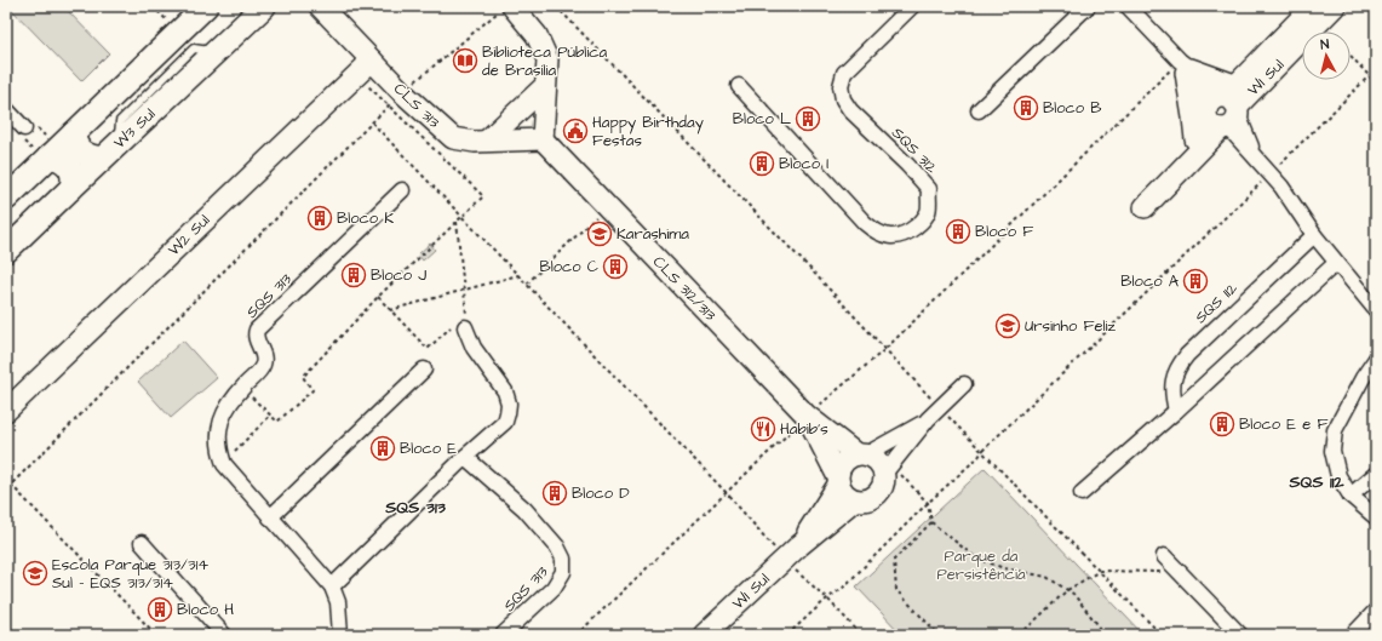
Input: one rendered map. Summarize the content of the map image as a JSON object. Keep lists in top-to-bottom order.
{
  "streets": {
    "main road": ["W3 Sul"],
    "street": [
      "W1 Sul",
      "CLS 313",
      "SQS 312",
      "W2 Sul",
      "CLS 312/313",
      "SQS 313",
      "SQS 112"
    ]
  },
  "crossings": [
    ["W1 Sul", "CLS 312/313"],
    ["CLS 313", "W2 Sul"],
    ["CLS 313", "CLS 312/313"]
  ],
  "districts": ["SQS 112", "SQS 313"],
  "parks": ["Parque da Persistência"],
  "places": {
    "library": ["Biblioteca Pública de Brasília"],
    "building": [
      "Bloco B",
      "Bloco L",
      "Bloco I",
      "Bloco K",
      "Bloco F",
      "Bloco C",
      "Bloco J",
      "Bloco A",
      "Bloco E e F",
      "Bloco E",
      "Bloco D",
      "Bloco H"
    ],
    "public building": ["Happy Birthday Festas"],
    "school or university": ["Karashima", "Ursinho Feliz", "Escola Parque 313/314 Sul - EQS 313/314"],
    "restaurant": ["Habib's"]
  },
  "north": "top"
}
